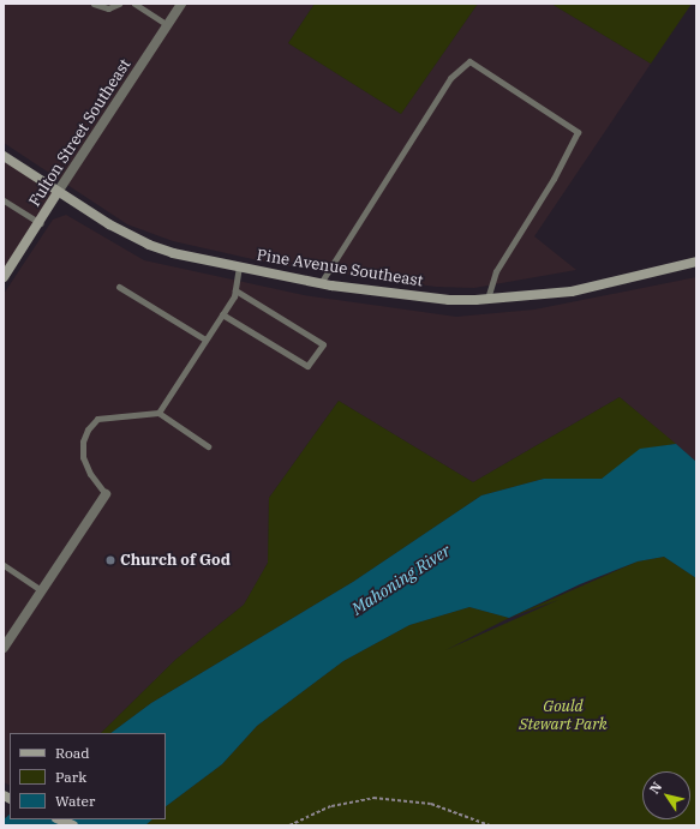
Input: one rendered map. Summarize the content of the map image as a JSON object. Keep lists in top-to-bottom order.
{
  "streets": {
    "street": ["Fulton Street Southeast", "Pine Avenue Southeast"]
  },
  "crossings": [
    ["Fulton Street Southeast", "Pine Avenue Southeast"]
  ],
  "water": ["Mahoning River"],
  "parks": ["Gould Stewart Park"],
  "places": ["Church of God"],
  "legend": ["Road", "Park", "Water"],
  "north": "top left"
}
